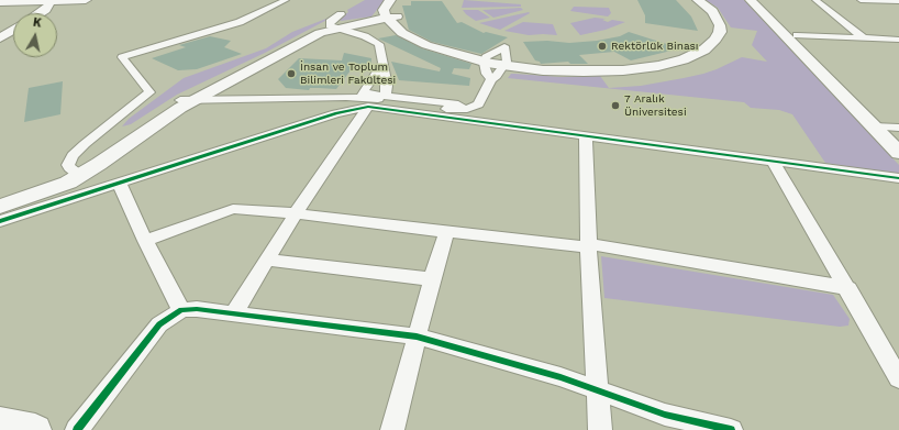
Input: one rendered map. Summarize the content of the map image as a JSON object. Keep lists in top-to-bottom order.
{
  "places": ["Rektörlük Binası", "İnsan ve Toplum Bilimleri Fakültesi", "7 Aralık Üniversitesi"],
  "north": "top"
}
